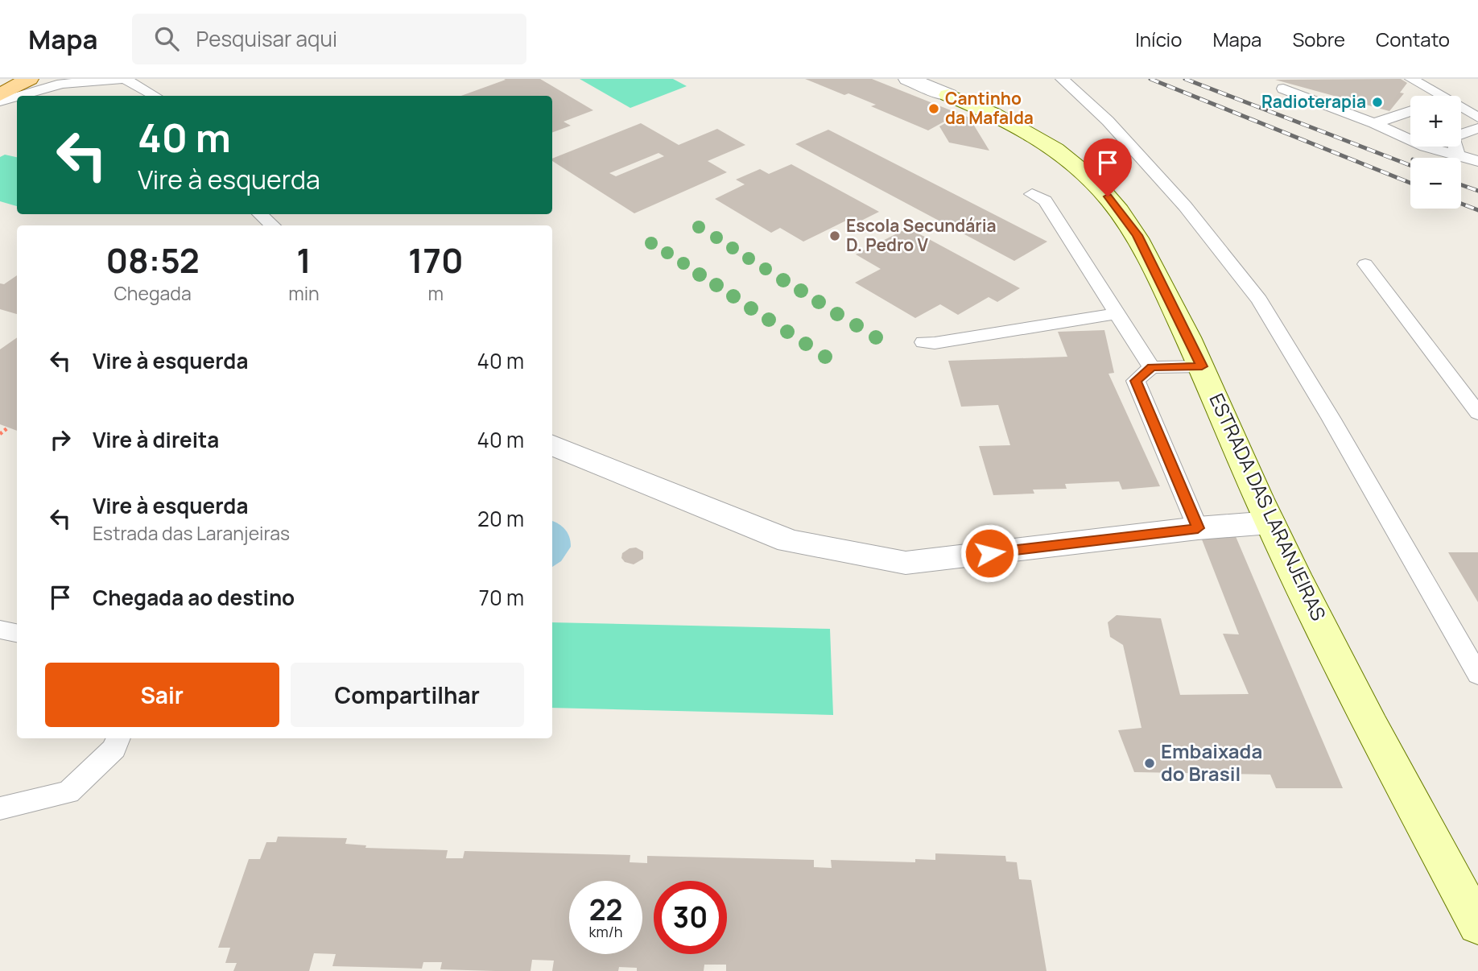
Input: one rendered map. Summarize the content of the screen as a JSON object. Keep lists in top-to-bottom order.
{
  "streets": {
    "main road": ["ESTRADA DAS LARANJEIRAS"]
  },
  "places": [
    "Radioterapia",
    "Cantinho da Mafalda",
    "Escola Secundária D. Pedro V",
    "Embaixada do Brasil"
  ],
  "page": {
    "header": "Mapa",
    "search": "Pesquisar aqui",
    "nav": [
      "Início",
      "Mapa",
      "Sobre",
      "Contato"
    ],
    "map_buttons": ["+", "−"],
    "turn": ["40 m", "Vire à esquerda"],
    "eta": [
      "08:52",
      "Chegada",
      "1",
      "min",
      "170",
      "m"
    ],
    "list": [
      {
        "name": "Vire à esquerda",
        "value": "40 m"
      },
      {
        "name": "Vire à direita",
        "value": "40 m"
      },
      {
        "name": "Vire à esquerda",
        "note": "Estrada das Laranjeiras",
        "value": "20 m"
      },
      {
        "name": "Chegada ao destino",
        "value": "70 m"
      }
    ],
    "buttons": ["Sair", "Compartilhar"],
    "speed": "22 km/h",
    "limit": "30"
  }
}
